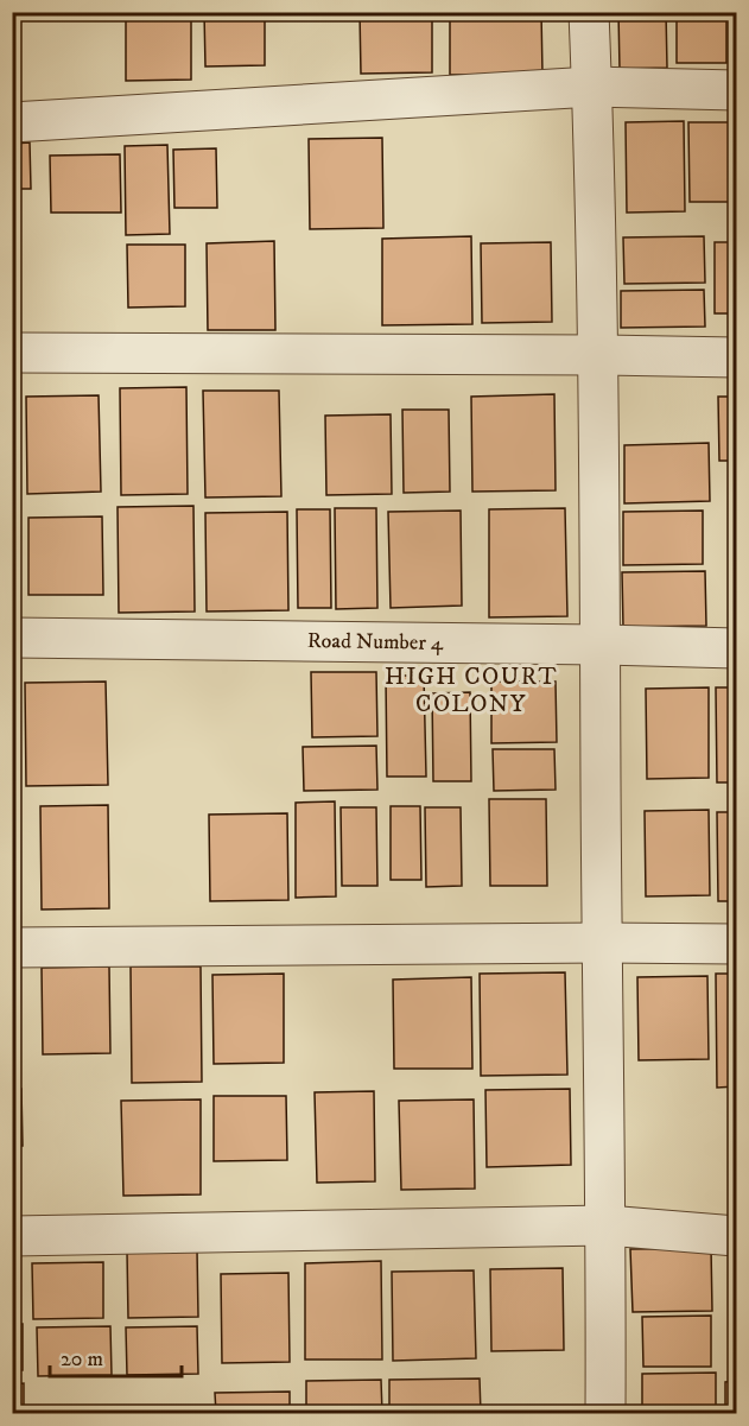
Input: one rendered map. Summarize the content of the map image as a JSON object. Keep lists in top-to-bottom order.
{
  "streets": {
    "street": ["Road Number 4"]
  },
  "districts": ["HIGH COURT COLONY"],
  "scale_bar": "20 m"
}
